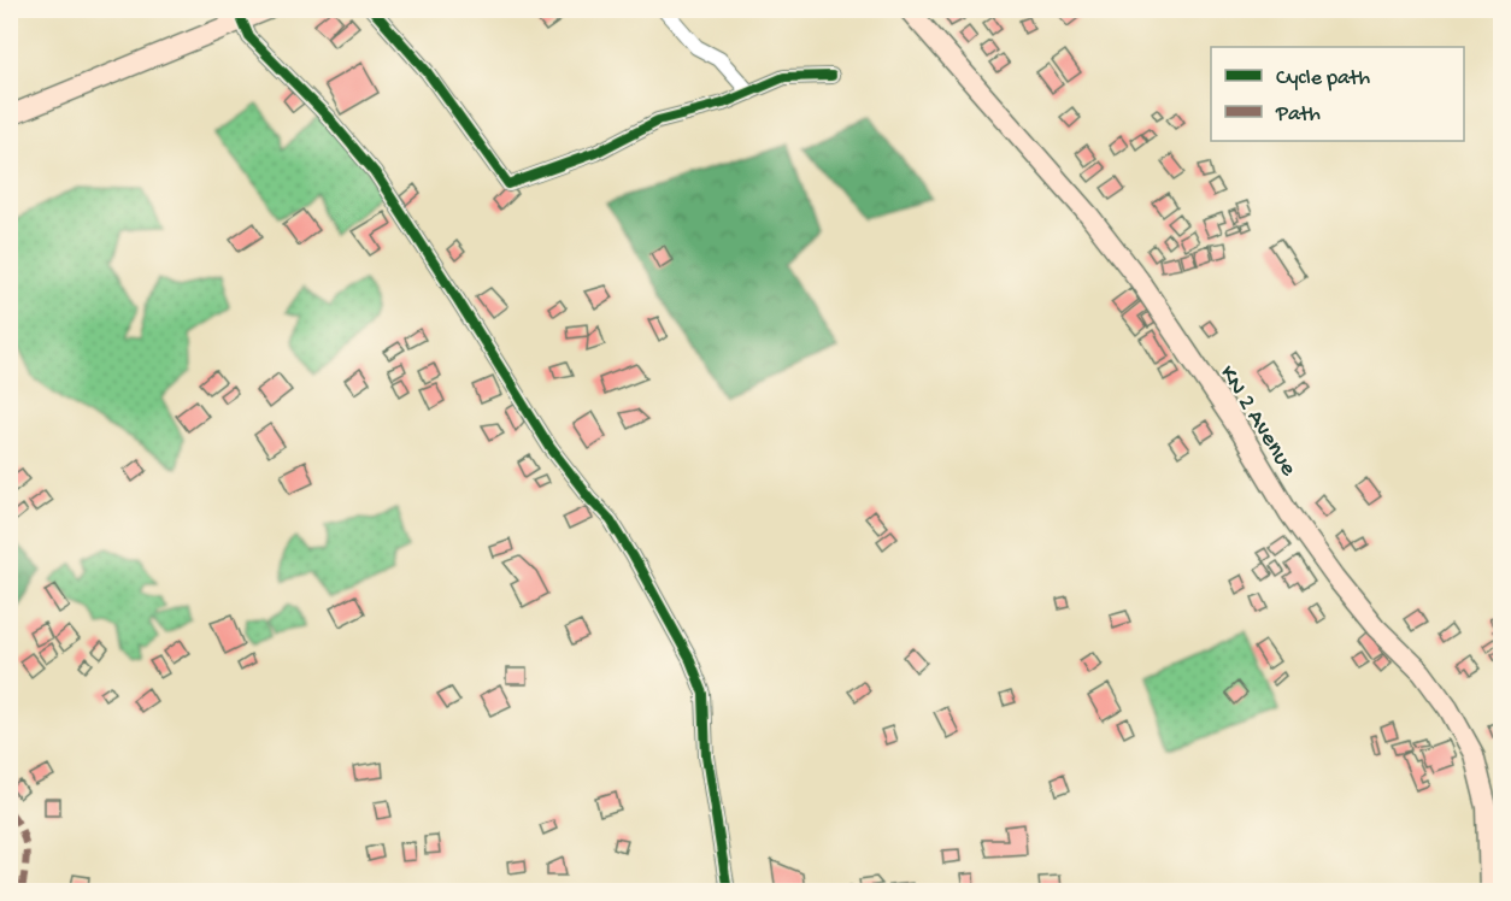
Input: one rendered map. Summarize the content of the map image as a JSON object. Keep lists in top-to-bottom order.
{
  "streets": {
    "main road": ["KN 2 Avenue"]
  },
  "legend": ["Cycle path", "Path"]
}
